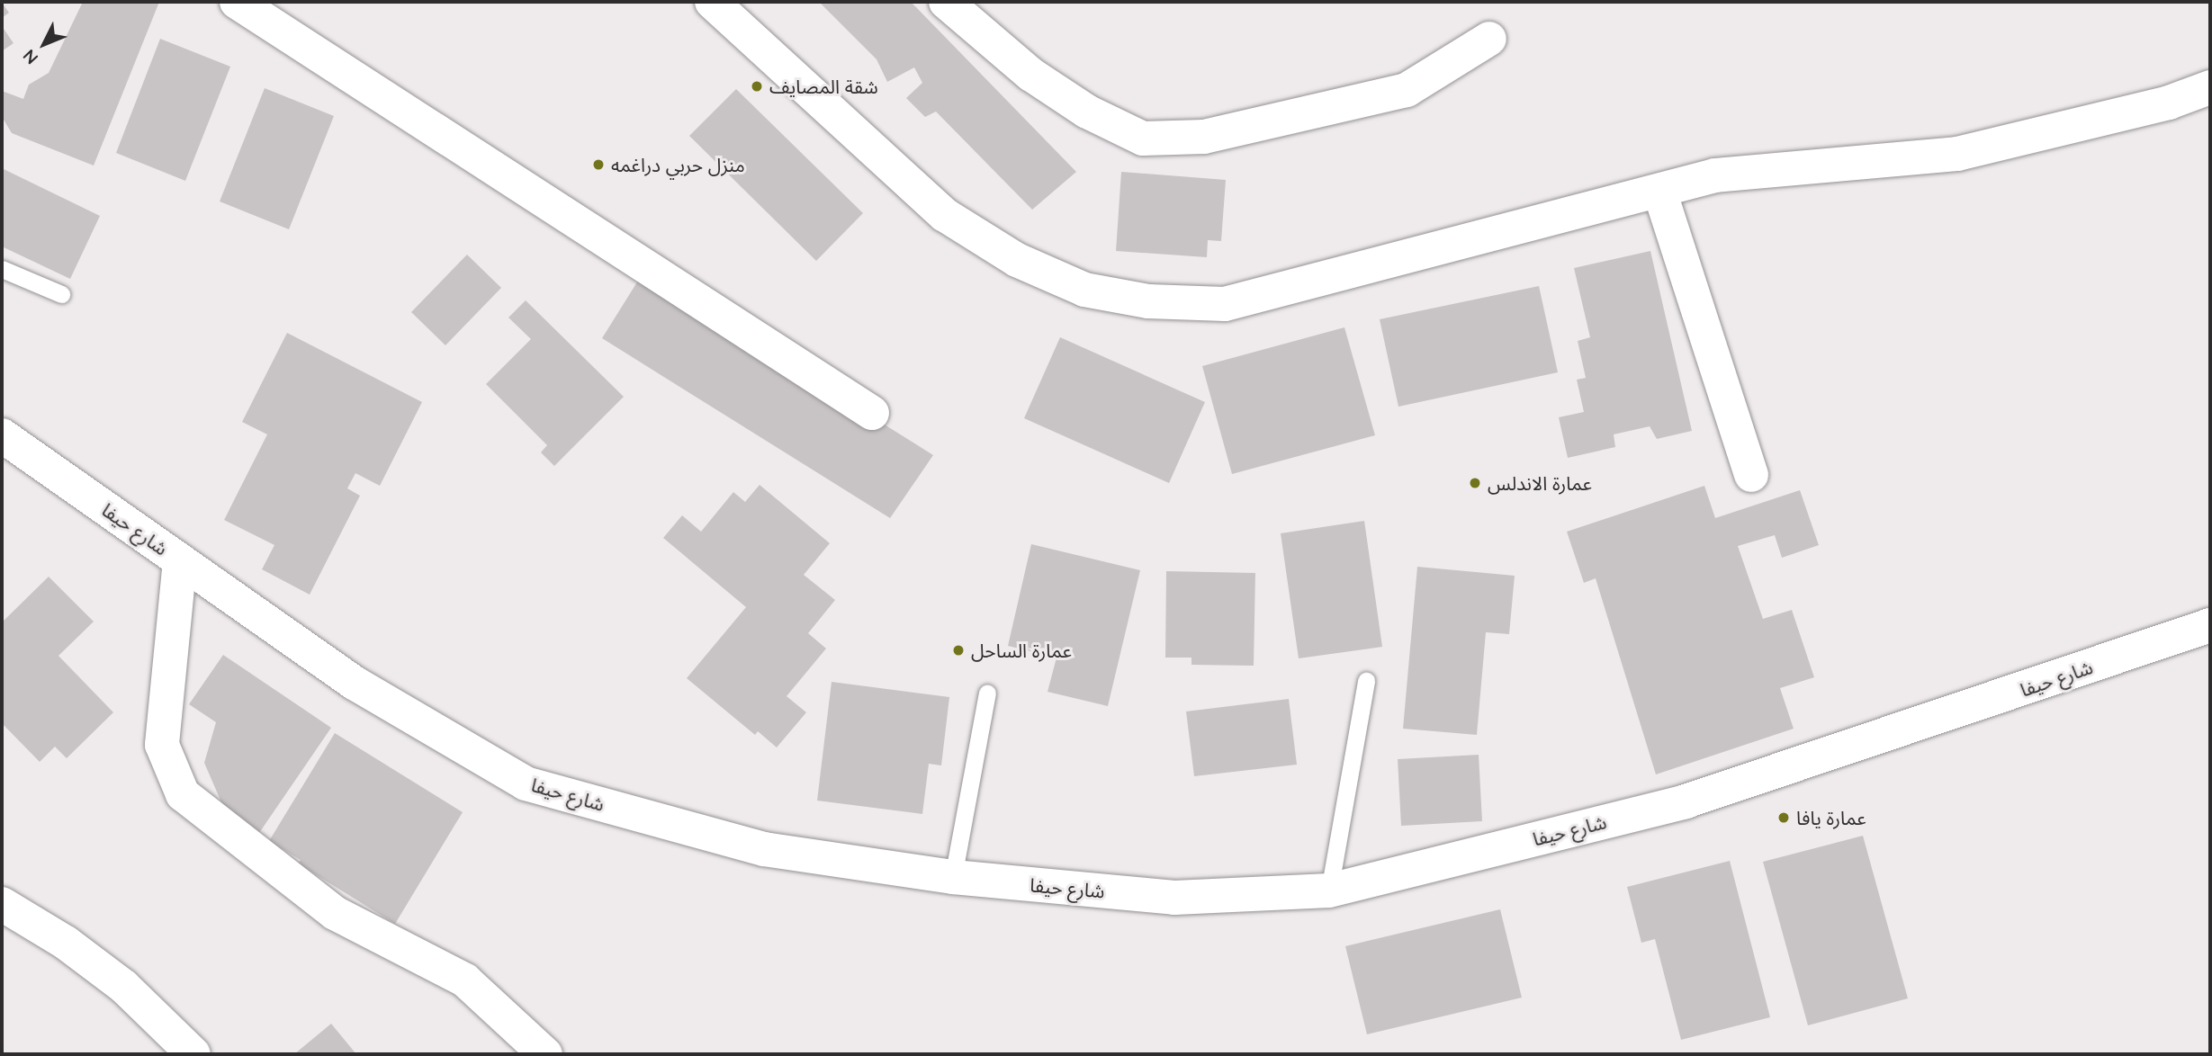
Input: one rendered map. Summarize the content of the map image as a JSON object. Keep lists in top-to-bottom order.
{
  "streets": {
    "street": ["شارع حيفا"]
  },
  "places": [
    "شقة المصايف",
    "منزل حربي دراغمه",
    "عمارة الاندلس",
    "عمارة الساحل",
    "عمارة يافا"
  ],
  "north": "bottom left"
}
